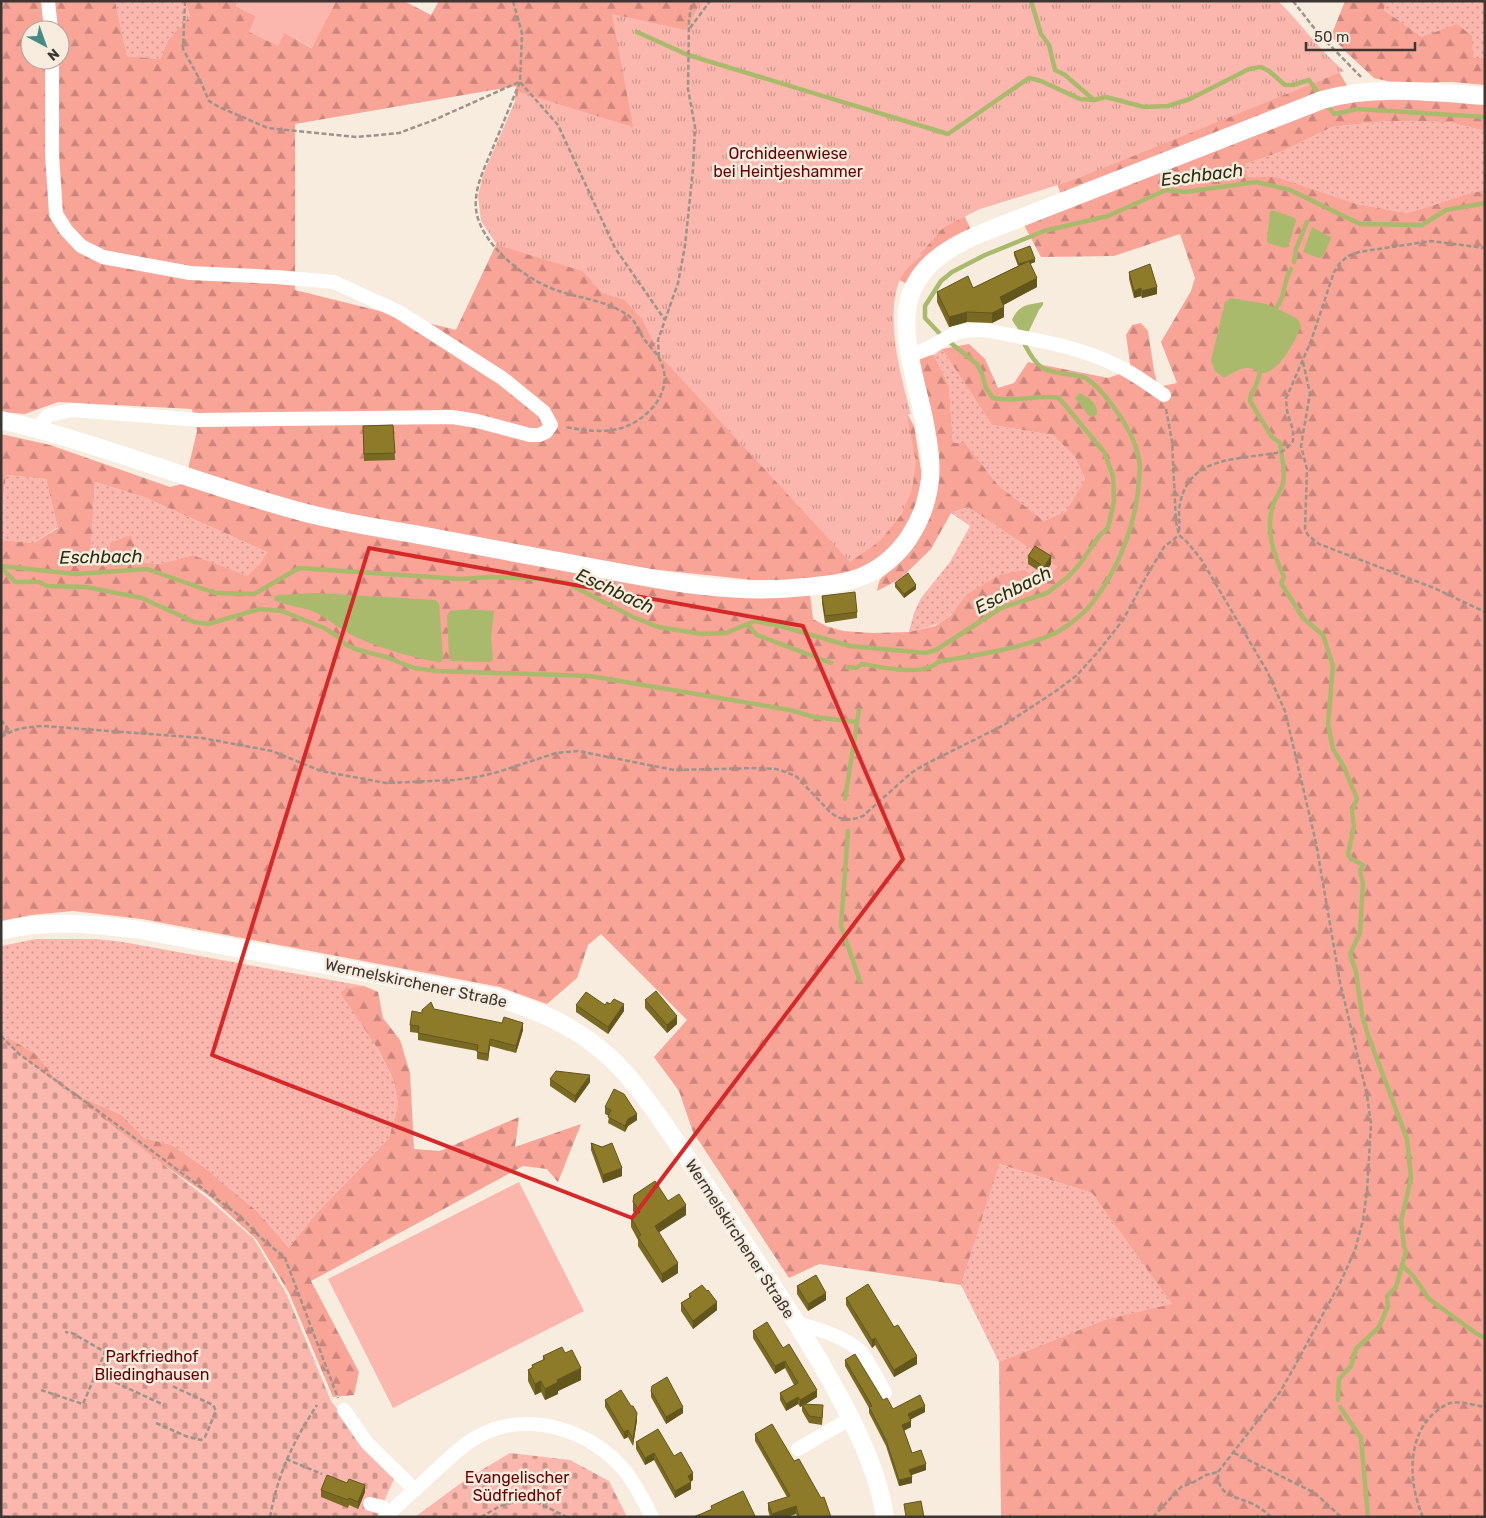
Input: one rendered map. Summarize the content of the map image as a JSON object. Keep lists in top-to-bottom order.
{
  "streets": {
    "main road": ["Wermelskirchener Straße"]
  },
  "water": ["Eschbach"],
  "parks": ["Orchideenwiese bei Heintjeshammer", "Parkfriedhof Bliedinghausen", "Evangelischer Südfriedhof"],
  "scale_bar": "50 m",
  "north": "bottom right"
}
